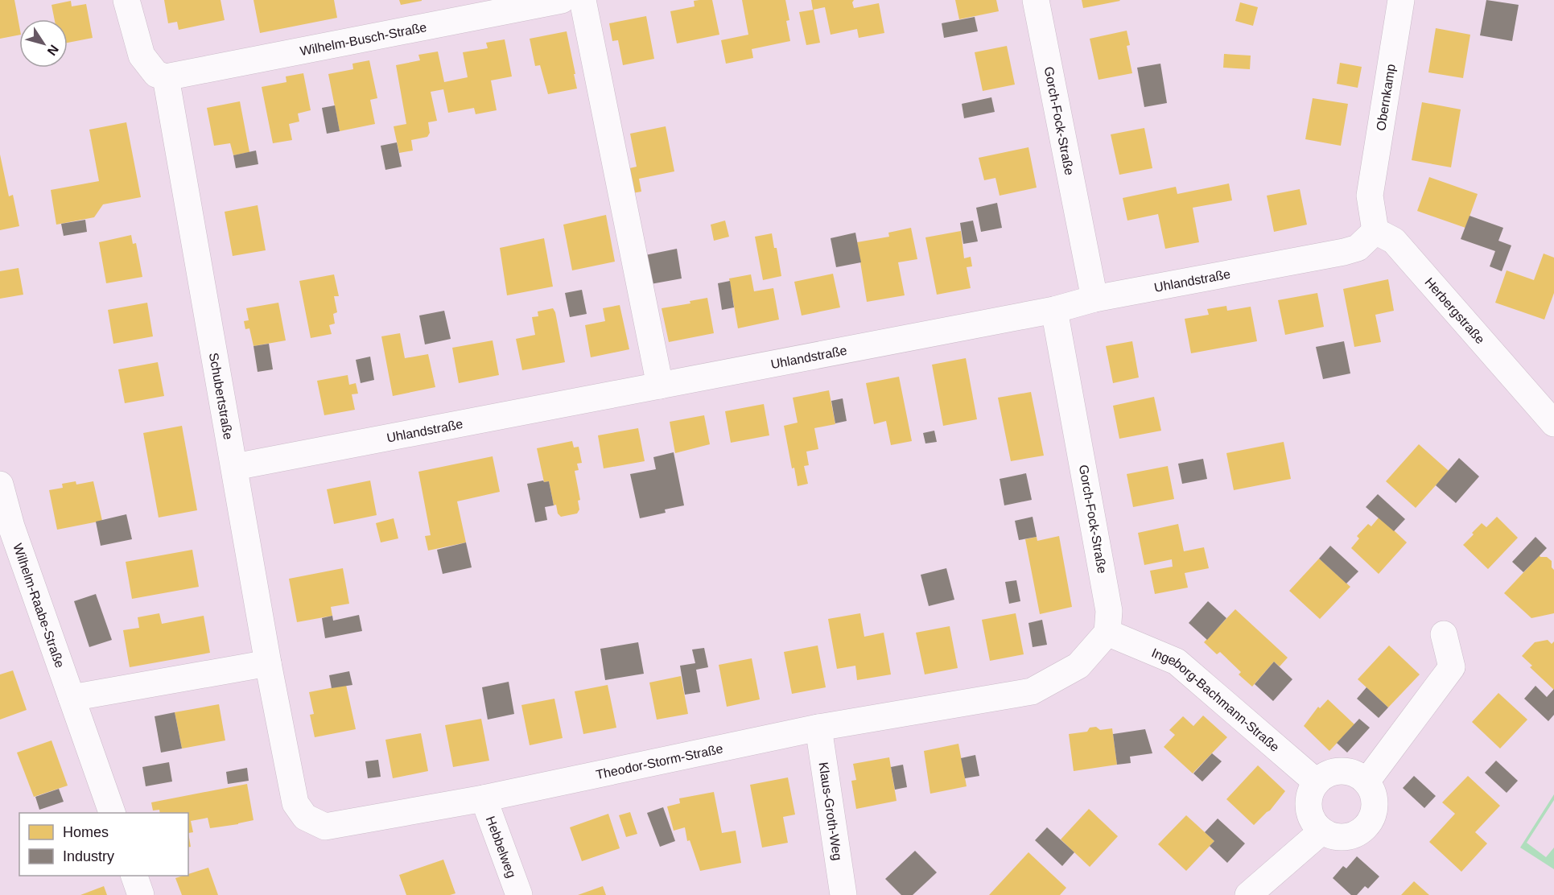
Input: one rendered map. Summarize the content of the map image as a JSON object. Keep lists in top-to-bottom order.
{
  "streets": {
    "street": [
      "Wilhelm-Busch-Straße",
      "Obernkamp",
      "Gorch-Fock-Straße",
      "Uhlandstraße",
      "Herbergstraße",
      "Schubertstraße",
      "Wilhelm-Raabe-Straße",
      "Ingeborg-Bachmann-Straße",
      "Theodor-Storm-Straße",
      "Klaus-Groth-Weg",
      "Hebbelweg"
    ]
  },
  "crossings": [
    ["Wilhelm-Busch-Straße", "Schubertstraße"],
    ["Obernkamp", "Uhlandstraße"],
    ["Obernkamp", "Herbergstraße"],
    ["Gorch-Fock-Straße", "Uhlandstraße"],
    ["Gorch-Fock-Straße", "Ingeborg-Bachmann-Straße"],
    ["Gorch-Fock-Straße", "Theodor-Storm-Straße"],
    ["Uhlandstraße", "Herbergstraße"],
    ["Uhlandstraße", "Schubertstraße"],
    ["Schubertstraße", "Theodor-Storm-Straße"],
    ["Ingeborg-Bachmann-Straße", "Theodor-Storm-Straße"],
    ["Theodor-Storm-Straße", "Klaus-Groth-Weg"],
    ["Theodor-Storm-Straße", "Hebbelweg"]
  ],
  "legend": ["Homes", "Industry"],
  "north": "bottom right"
}
